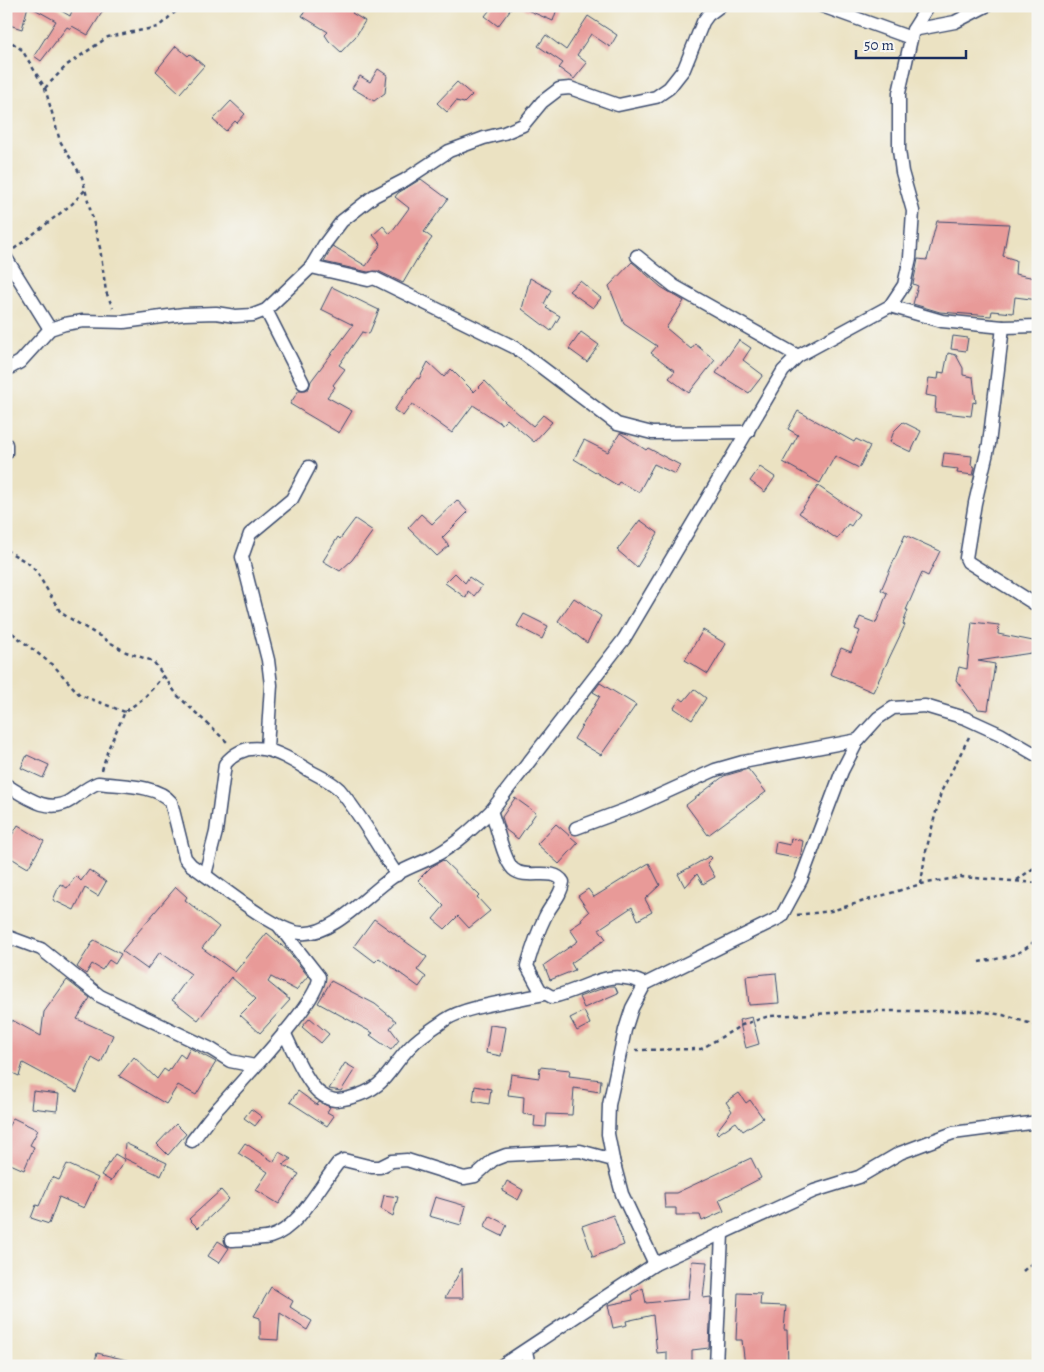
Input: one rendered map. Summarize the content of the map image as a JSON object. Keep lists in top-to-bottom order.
{
  "scale_bar": "50 m"
}
